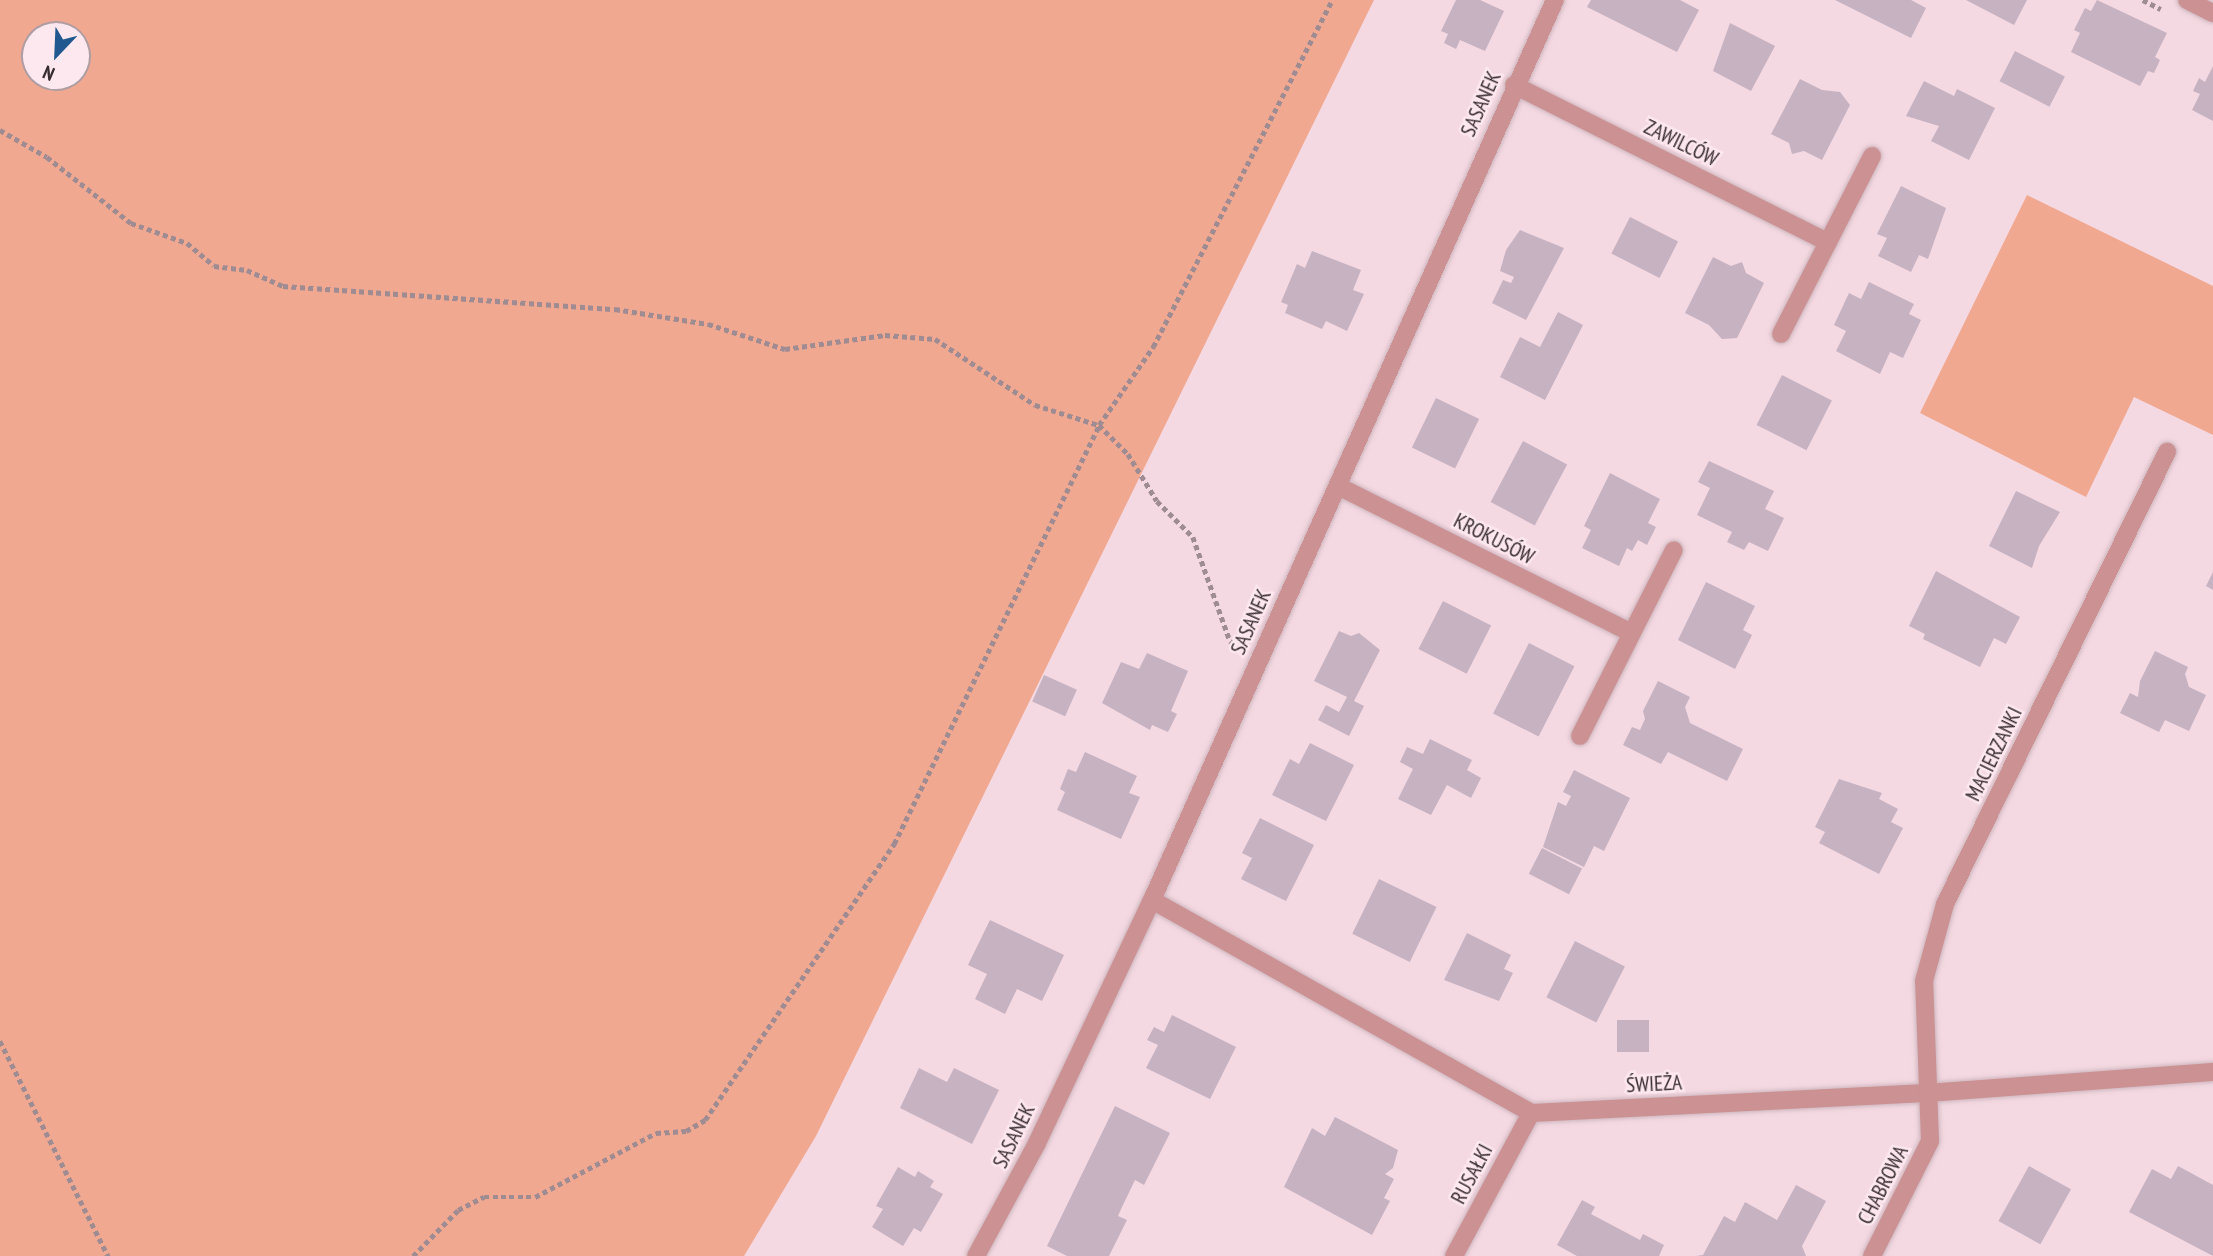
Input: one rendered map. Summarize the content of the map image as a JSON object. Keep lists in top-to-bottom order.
{
  "streets": {
    "street": [
      "SASANEK",
      "ZAWILCÓW",
      "KROKUSÓW",
      "MACIERZANKI",
      "ŚWIEŻA",
      "RUSAŁKI",
      "CHABROWA"
    ]
  },
  "crossings": [
    ["SASANEK", "ZAWILCÓW"],
    ["SASANEK", "KROKUSÓW"],
    ["MACIERZANKI", "ŚWIEŻA"],
    ["MACIERZANKI", "CHABROWA"],
    ["ŚWIEŻA", "RUSAŁKI"],
    ["ŚWIEŻA", "CHABROWA"]
  ],
  "north": "bottom left"
}
